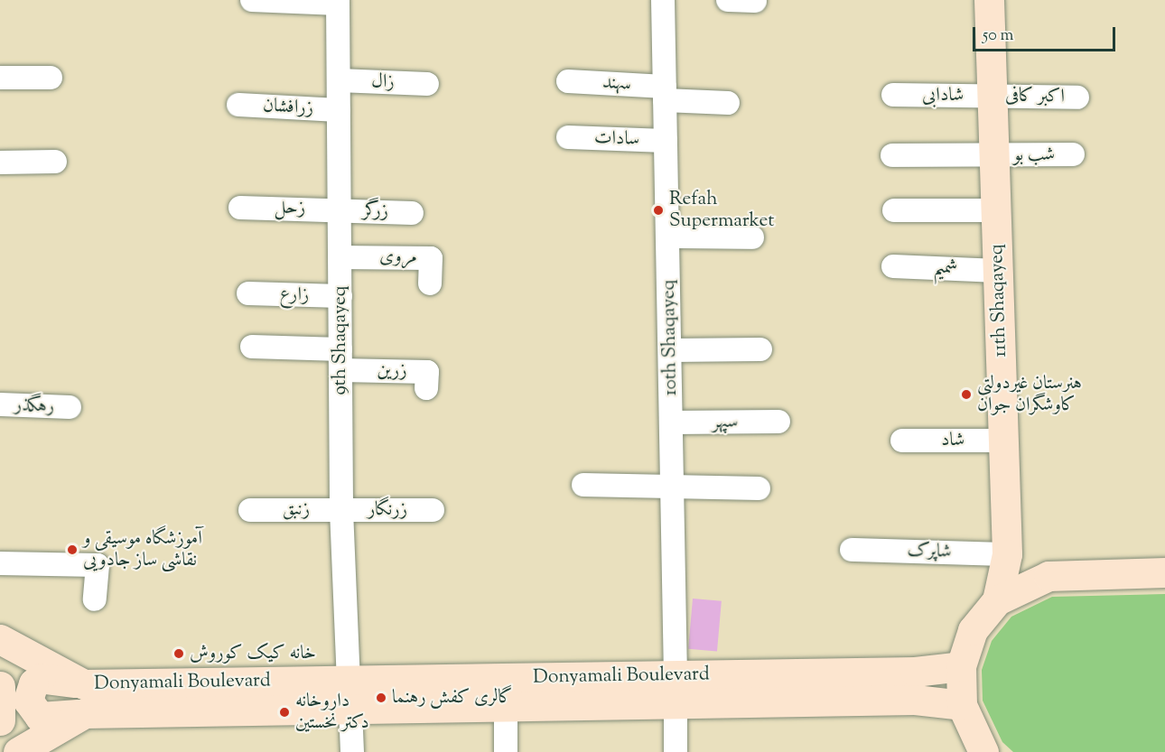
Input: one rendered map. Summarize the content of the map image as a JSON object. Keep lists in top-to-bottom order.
{
  "streets": {
    "main road": ["11th Shaqayeq", "Donyamali Boulevard"],
    "street": [
      "زال",
      "سهند",
      "شادابی",
      "اکبر کافی",
      "زرافشان",
      "سادات",
      "شب بو",
      "زحل",
      "زرگر",
      "مروی",
      "شمیم",
      "زارع",
      "10th Shaqayeq",
      "9th Shaqayeq",
      "زرین",
      "رهگذر",
      "سپهر",
      "شاد",
      "زنبق",
      "زرنگار",
      "شاپرک"
    ]
  },
  "crossings": [
    ["زال", "9th Shaqayeq"],
    ["سهند", "10th Shaqayeq"],
    ["شادابی", "اکبر کافی"],
    ["شادابی", "11th Shaqayeq"],
    ["اکبر کافی", "11th Shaqayeq"],
    ["زرافشان", "9th Shaqayeq"],
    ["سادات", "10th Shaqayeq"],
    ["شب بو", "11th Shaqayeq"],
    ["زحل", "زرگر"],
    ["زحل", "9th Shaqayeq"],
    ["زرگر", "9th Shaqayeq"],
    ["مروی", "9th Shaqayeq"],
    ["شمیم", "11th Shaqayeq"],
    ["زارع", "9th Shaqayeq"],
    ["11th Shaqayeq", "شاد"],
    ["11th Shaqayeq", "شاپرک"],
    ["10th Shaqayeq", "سپهر"],
    ["10th Shaqayeq", "Donyamali Boulevard"],
    ["9th Shaqayeq", "زرین"],
    ["9th Shaqayeq", "زنبق"],
    ["9th Shaqayeq", "زرنگار"],
    ["9th Shaqayeq", "Donyamali Boulevard"],
    ["زنبق", "زرنگار"]
  ],
  "places": [
    "Refah Supermarket",
    "هنرستان غیردولتی کاوشگران جوان",
    "آموزشگاه موسیقی و نقاشی ساز جادویی",
    "خانه کیک کوروش",
    "گالری کفش رهنما",
    "داروخانه دکتر نخستین"
  ],
  "scale_bar": "50 m"
}
